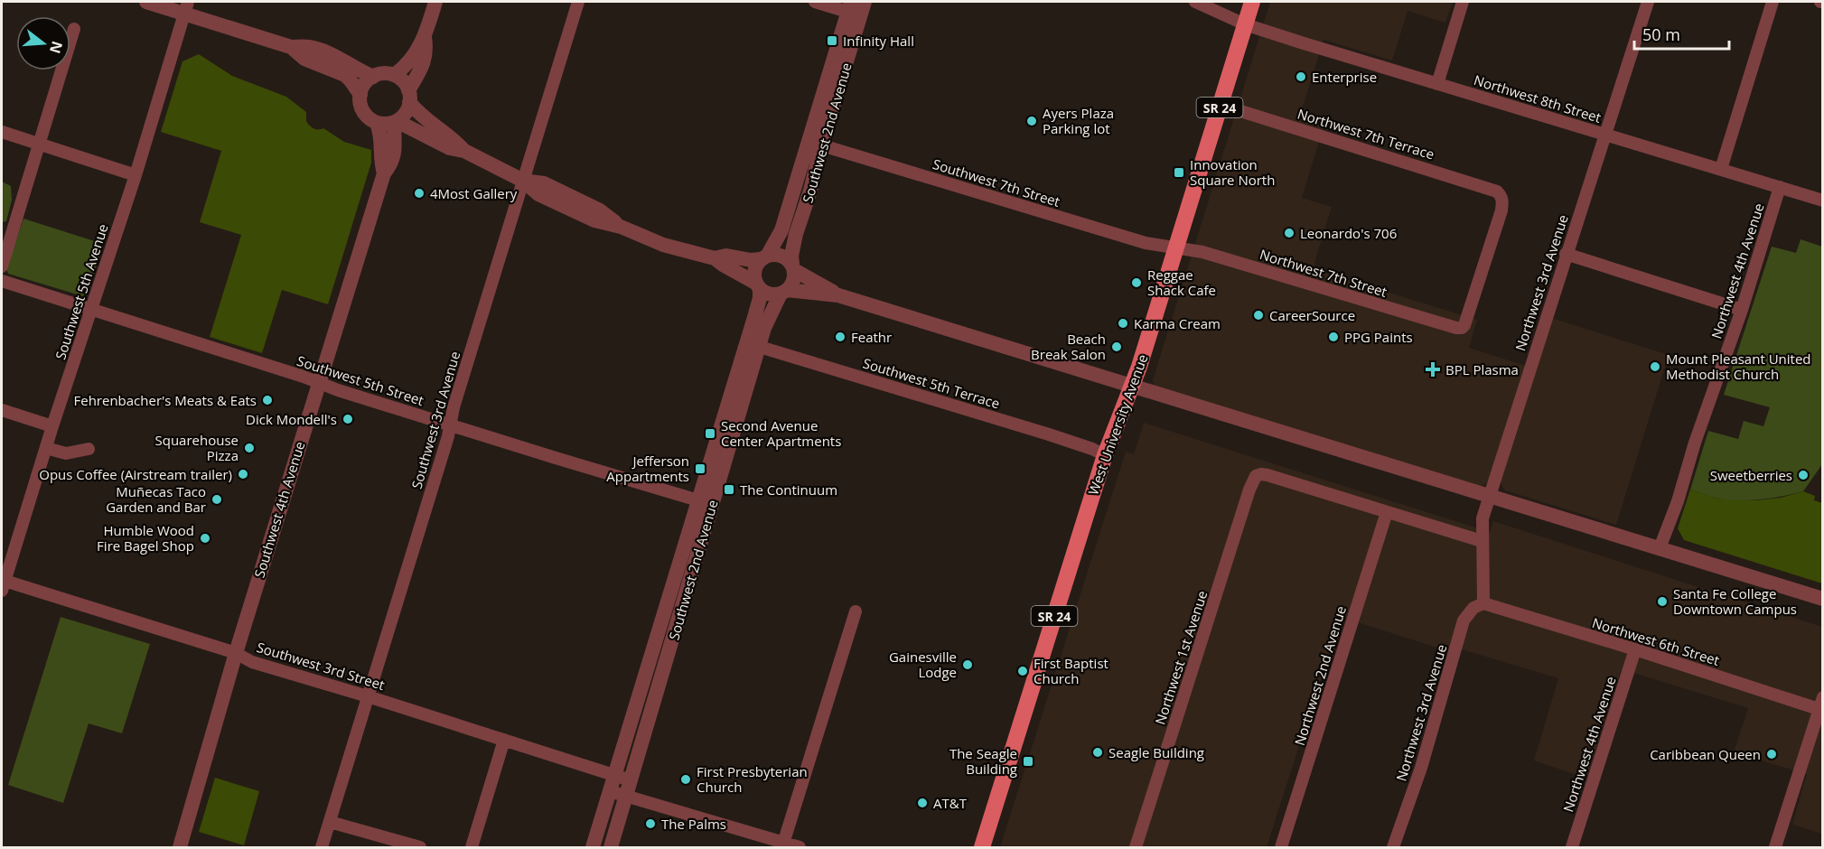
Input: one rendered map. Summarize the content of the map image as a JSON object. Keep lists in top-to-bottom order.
{
  "streets": {
    "main road": ["SR 24", "West University Avenue"],
    "street": [
      "Northwest 8th Street",
      "Southwest 2nd Avenue",
      "Northwest 7th Terrace",
      "Southwest 7th Street",
      "Northwest 4th Avenue",
      "Northwest 7th Street",
      "Northwest 3rd Avenue",
      "Southwest 5th Avenue",
      "Southwest 5th Street",
      "Southwest 5th Terrace",
      "Southwest 3rd Avenue",
      "Southwest 4th Avenue",
      "Northwest 6th Street",
      "Northwest 1st Avenue",
      "Southwest 3rd Street",
      "Northwest 2nd Avenue"
    ]
  },
  "crossings": [
    ["Northwest 8th Street", "Northwest 4th Avenue"],
    ["Northwest 8th Street", "Northwest 3rd Avenue"],
    ["Northwest 8th Street", "West University Avenue"],
    ["Southwest 2nd Avenue", "Southwest 7th Street"],
    ["Southwest 2nd Avenue", "Southwest 5th Street"],
    ["Southwest 2nd Avenue", "Southwest 5th Terrace"],
    ["Southwest 2nd Avenue", "Southwest 3rd Street"],
    ["Northwest 7th Terrace", "Northwest 7th Street"],
    ["Northwest 7th Terrace", "West University Avenue"],
    ["Southwest 7th Street", "Northwest 7th Street"],
    ["Southwest 7th Street", "West University Avenue"],
    ["Northwest 4th Avenue", "Northwest 6th Street"],
    ["Northwest 7th Street", "West University Avenue"],
    ["Northwest 3rd Avenue", "Northwest 6th Street"],
    ["Southwest 5th Avenue", "Southwest 5th Street"],
    ["Southwest 5th Avenue", "Southwest 3rd Street"],
    ["Southwest 5th Street", "Southwest 3rd Avenue"],
    ["Southwest 5th Street", "Southwest 4th Avenue"],
    ["Southwest 5th Terrace", "West University Avenue"],
    ["Southwest 3rd Avenue", "Southwest 3rd Street"],
    ["Southwest 4th Avenue", "Southwest 3rd Street"],
    ["Northwest 1st Avenue", "Northwest 2nd Avenue"]
  ],
  "places": {
    "transit": [
      "Infinity Hall",
      "Innovation Square North",
      "Second Avenue Center Apartments",
      "Jefferson Appartments",
      "The Continuum",
      "The Seagle Building"
    ],
    "other": [
      "Enterprise",
      "Ayers Plaza Parking lot",
      "4Most Gallery",
      "Leonardo's 706",
      "Reggae Shack Cafe",
      "CareerSource",
      "Karma Cream",
      "Feathr",
      "PPG Paints",
      "Beach Break Salon",
      "Mount Pleasant United Methodist Church",
      "Fehrenbacher's Meats & Eats",
      "Dick Mondell's",
      "Squarehouse Pizza",
      "Opus Coffee (Airstream trailer)",
      "Sweetberries",
      "Muñecas Taco Garden and Bar",
      "Humble Wood Fire Bagel Shop",
      "Santa Fe College Downtown Campus",
      "Gainesville Lodge",
      "First Baptist Church",
      "Seagle Building",
      "Caribbean Queen",
      "First Presbyterian Church",
      "AT&T",
      "The Palms"
    ],
    "health": ["BPL Plasma"]
  },
  "scale_bar": "50 m",
  "north": "right"
}
